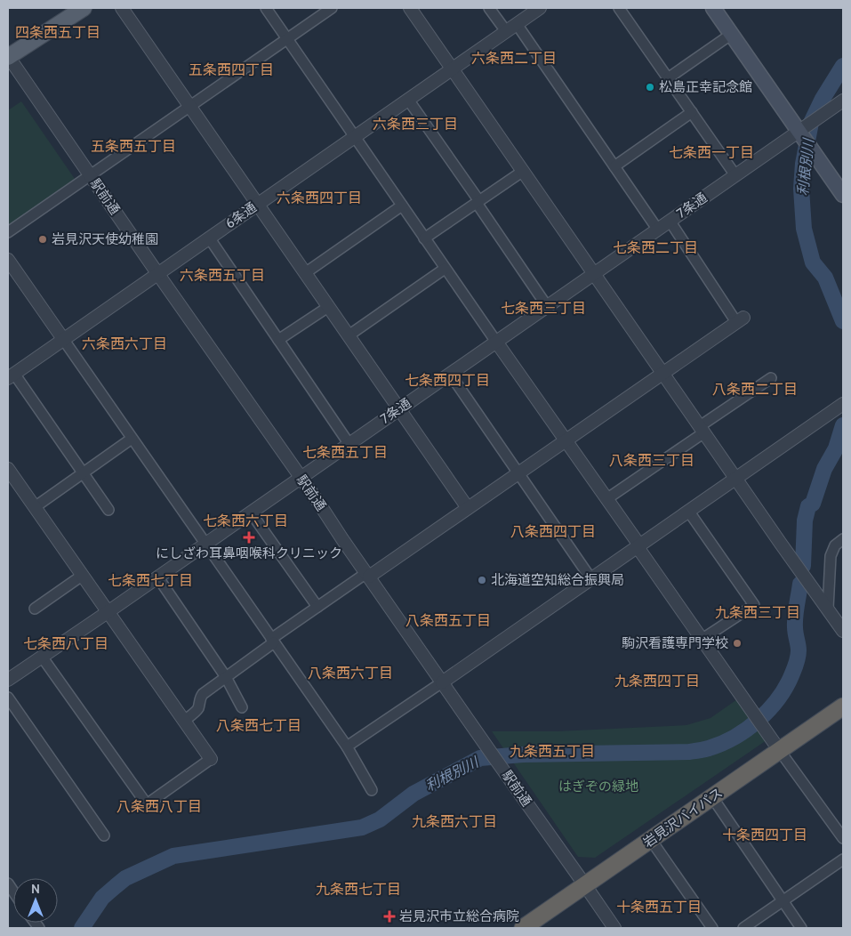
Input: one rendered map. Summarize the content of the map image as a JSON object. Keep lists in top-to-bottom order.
{
  "streets": {
    "highway": ["岩見沢バイパス"],
    "street": ["駅前通", "7条通", "6条通"]
  },
  "crossings": [
    ["駅前通", "7条通"],
    ["駅前通", "6条通"],
    ["駅前通", "岩見沢バイパス"]
  ],
  "districts": [
    "四条西五丁目",
    "六条西二丁目",
    "五条西四丁目",
    "六条西三丁目",
    "五条西五丁目",
    "七条西一丁目",
    "六条西四丁目",
    "七条西二丁目",
    "六条西五丁目",
    "七条西三丁目",
    "六条西六丁目",
    "七条西四丁目",
    "八条西二丁目",
    "七条西五丁目",
    "八条西三丁目",
    "七条西六丁目",
    "八条西四丁目",
    "七条西七丁目",
    "九条西三丁目",
    "八条西五丁目",
    "七条西八丁目",
    "八条西六丁目",
    "九条西四丁目",
    "八条西七丁目",
    "九条西五丁目",
    "八条西八丁目",
    "九条西六丁目",
    "十条西四丁目",
    "九条西七丁目",
    "十条西五丁目"
  ],
  "water": ["利根別川"],
  "parks": ["はぎぞの緑地"],
  "places": {
    "other": [
      "松島正幸記念館",
      "岩見沢天使幼稚園",
      "北海道空知総合振興局",
      "駒沢看護専門学校"
    ],
    "health": ["にしざわ耳鼻咽喉科クリニック", "岩見沢市立総合病院"]
  },
  "north": "top"
}
